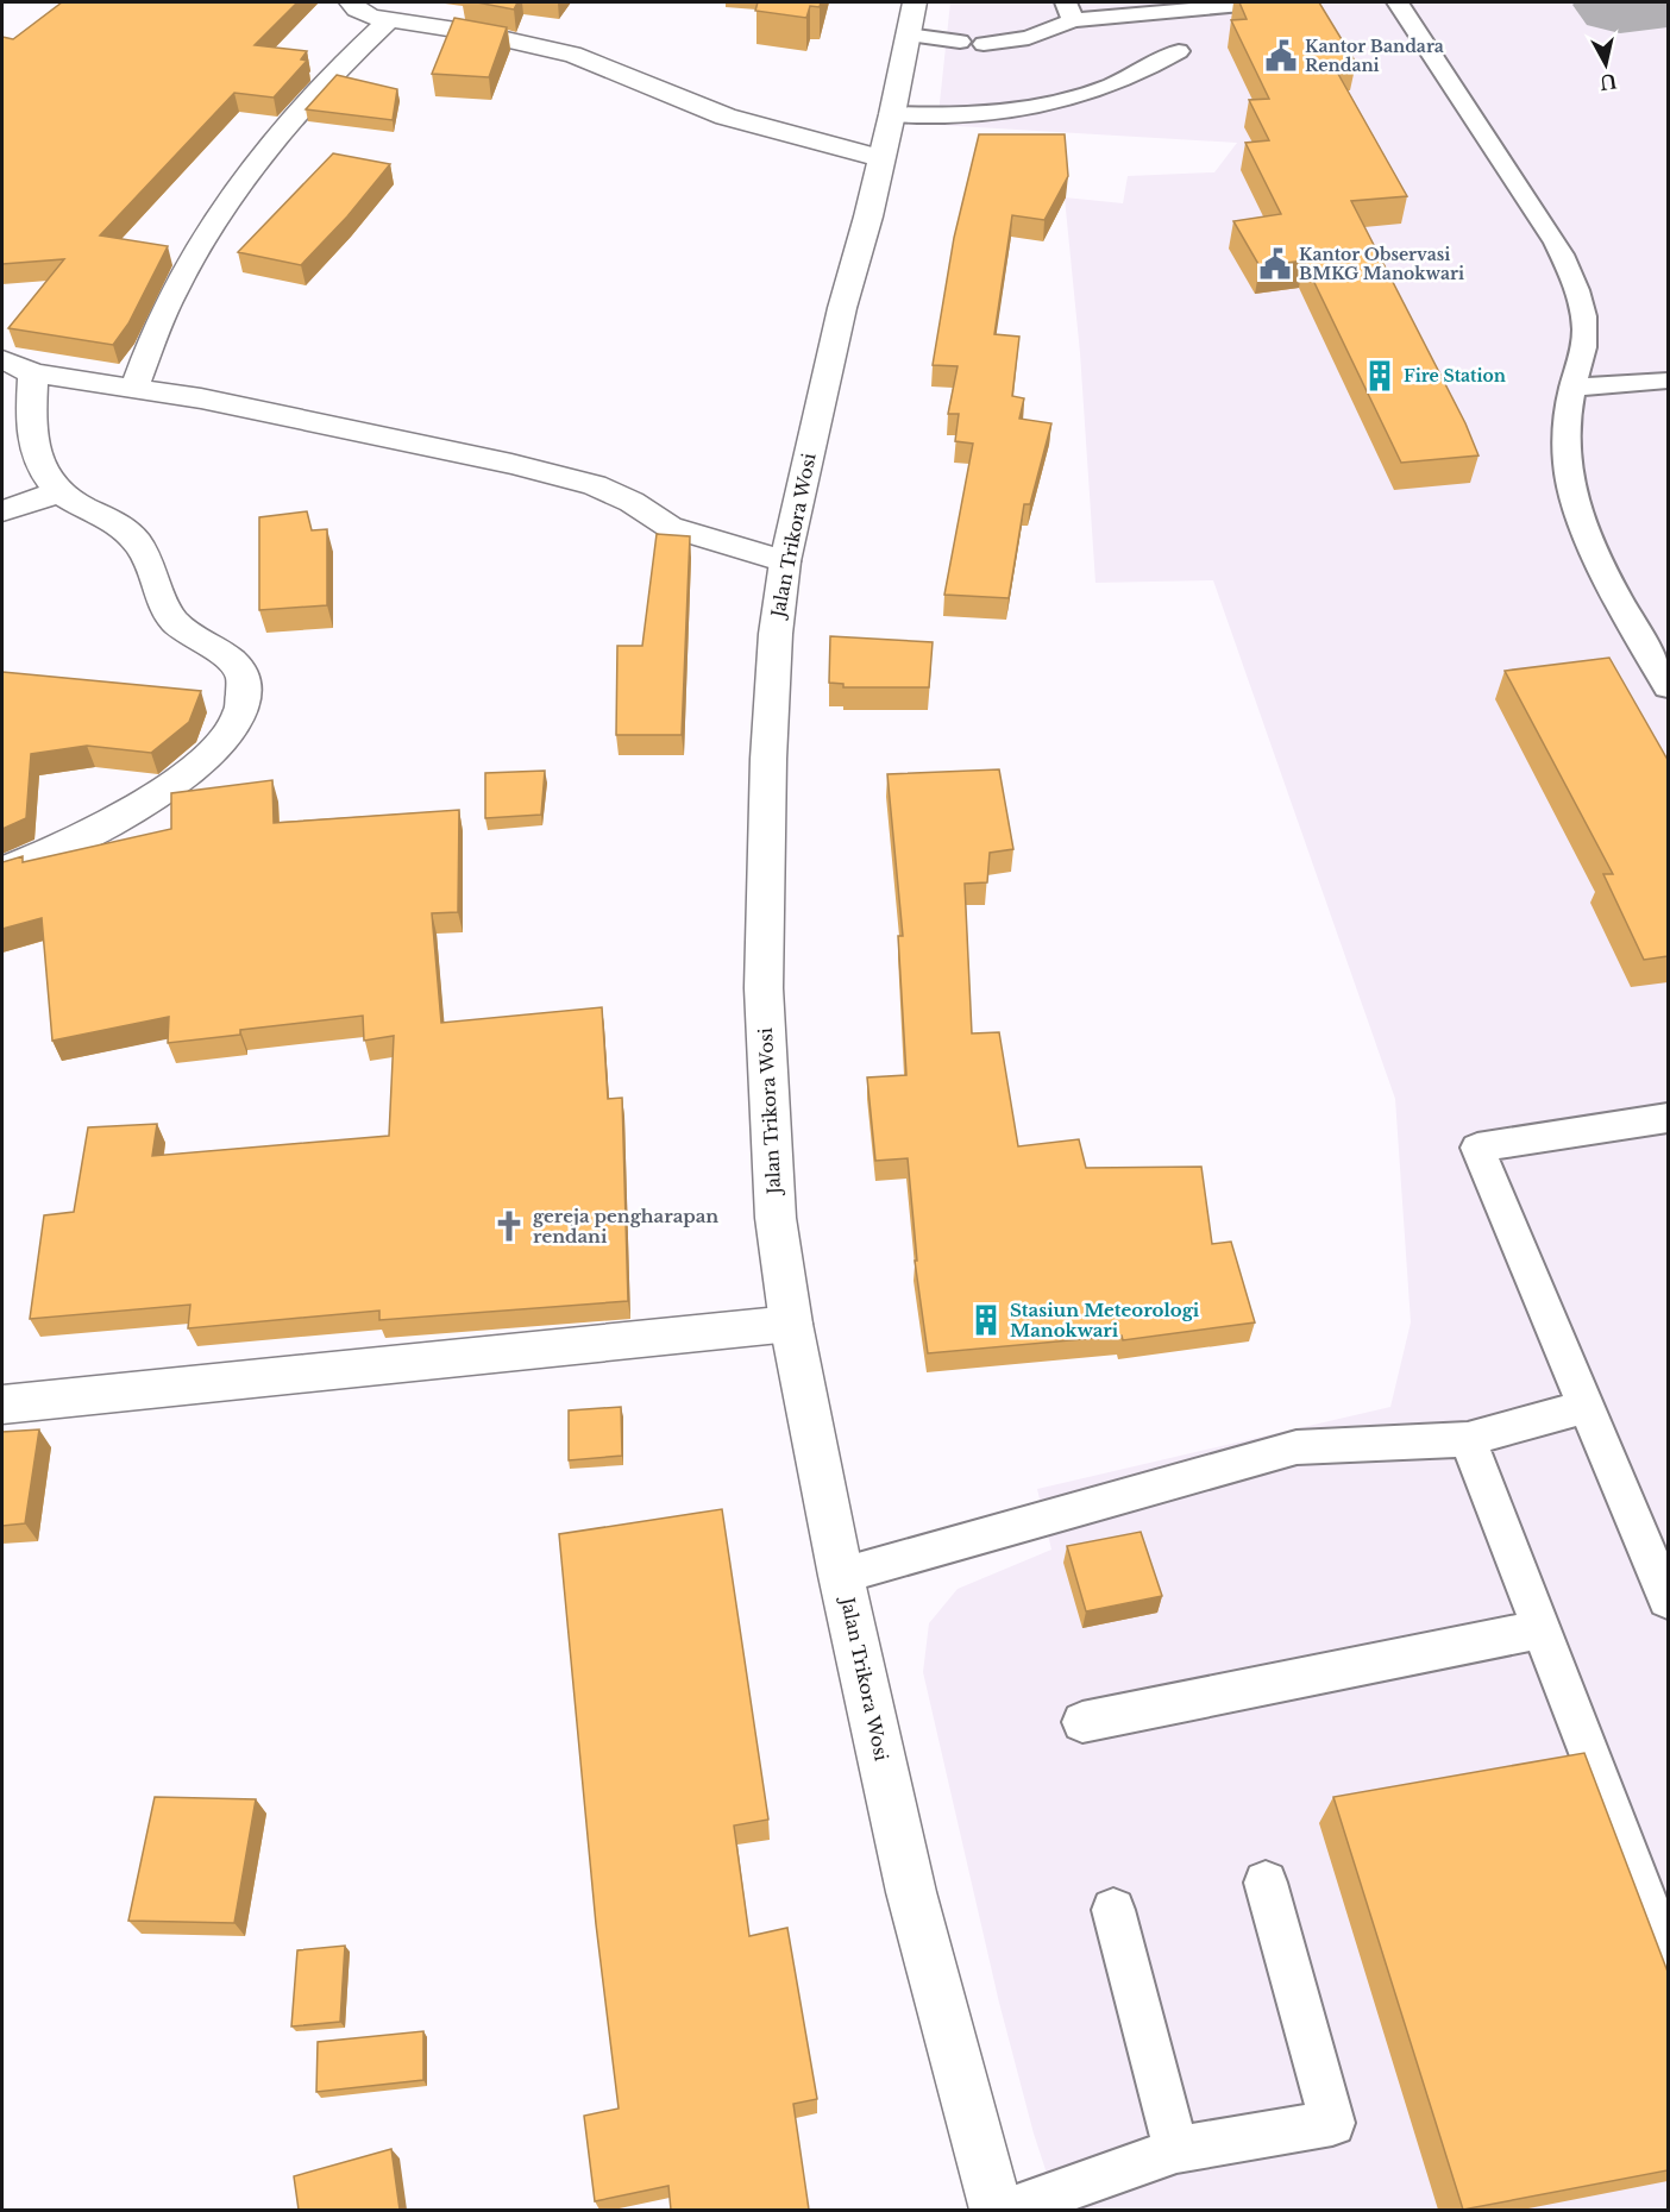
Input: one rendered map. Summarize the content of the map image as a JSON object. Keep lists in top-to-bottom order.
{
  "streets": {
    "street": ["Jalan Trikora Wosi"]
  },
  "places": {
    "public building": ["Kantor Bandara Rendani", "Kantor Observasi BMKG Manokwari"],
    "building": ["Fire Station", "Stasiun Meteorologi Manokwari"],
    "church": ["gereja pengharapan rendani"]
  },
  "north": "bottom"
}
